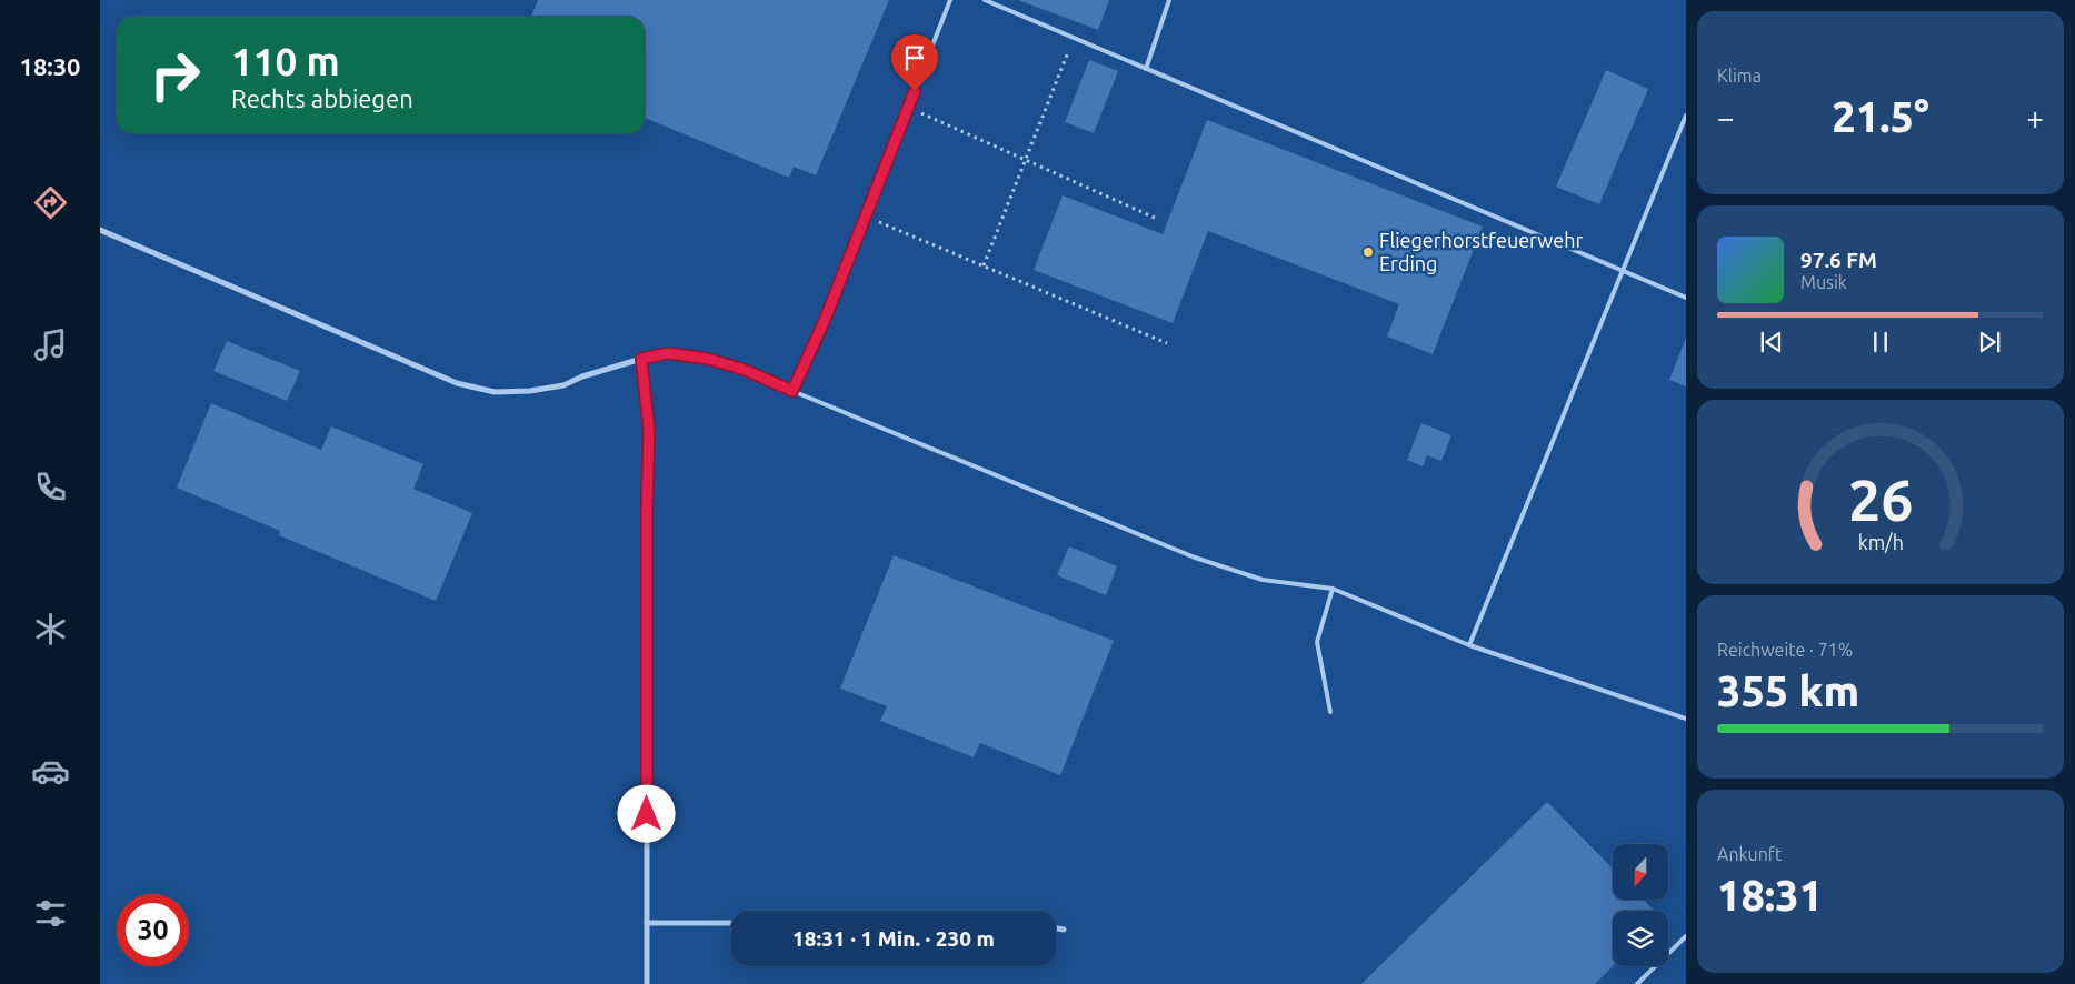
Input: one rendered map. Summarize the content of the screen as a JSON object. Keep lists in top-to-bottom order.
{
  "places": ["Fliegerhorstfeuerwehr Erding"],
  "north": "bottom",
  "page": {
    "tabs": "18:30",
    "tile": [
      "Klima",
      ["Reichweite · 71%", "355 km"],
      ["Ankunft", "18:31"]
    ],
    "turn": ["110 m", "Rechts abbiegen"],
    "heat": ["−", "21.5°", "+"],
    "song": ["97.6 FM", "Musik"],
    "limit": "30",
    "trip": "18:31 · 1 Min. · 230 m",
    "gauge": ["26", "km/h"]
  }
}
